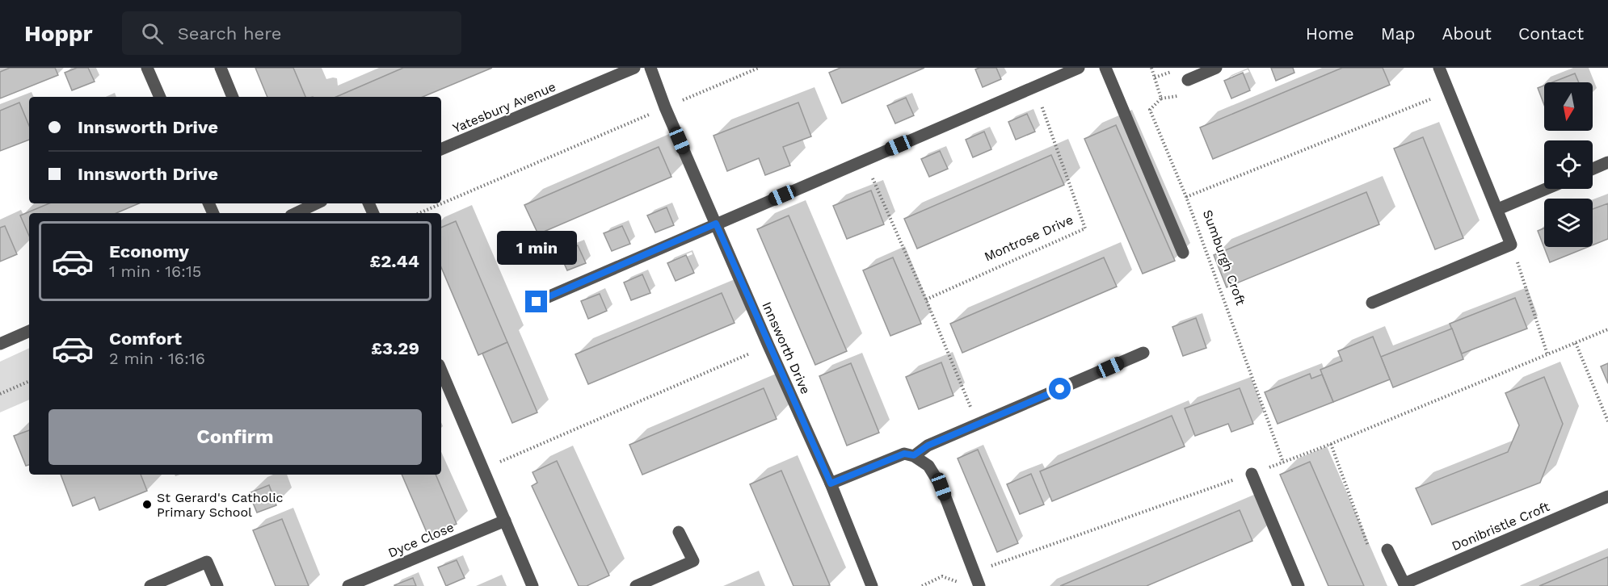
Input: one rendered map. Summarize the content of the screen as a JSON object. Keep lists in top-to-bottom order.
{
  "streets": {
    "street": [
      "Yatesbury Avenue",
      "Innsworth Drive",
      "Donibristle Croft",
      "Dyce Close"
    ],
    "path": ["Montrose Drive", "Sumburgh Croft"]
  },
  "places": ["St Gerard's Catholic Primary School"],
  "north": "bottom",
  "page": {
    "header": "Hoppr",
    "search": "Search here",
    "nav": [
      "Home",
      "Map",
      "About",
      "Contact"
    ],
    "banner": ["Innsworth Drive", "Innsworth Drive"],
    "list": [
      {
        "name": "Economy",
        "note": "1 min · 16:15",
        "value": "£2.44"
      },
      {
        "name": "Comfort",
        "note": "2 min · 16:16",
        "value": "£3.29"
      }
    ],
    "bubble": "1 min",
    "buttons": "Confirm"
  }
}
